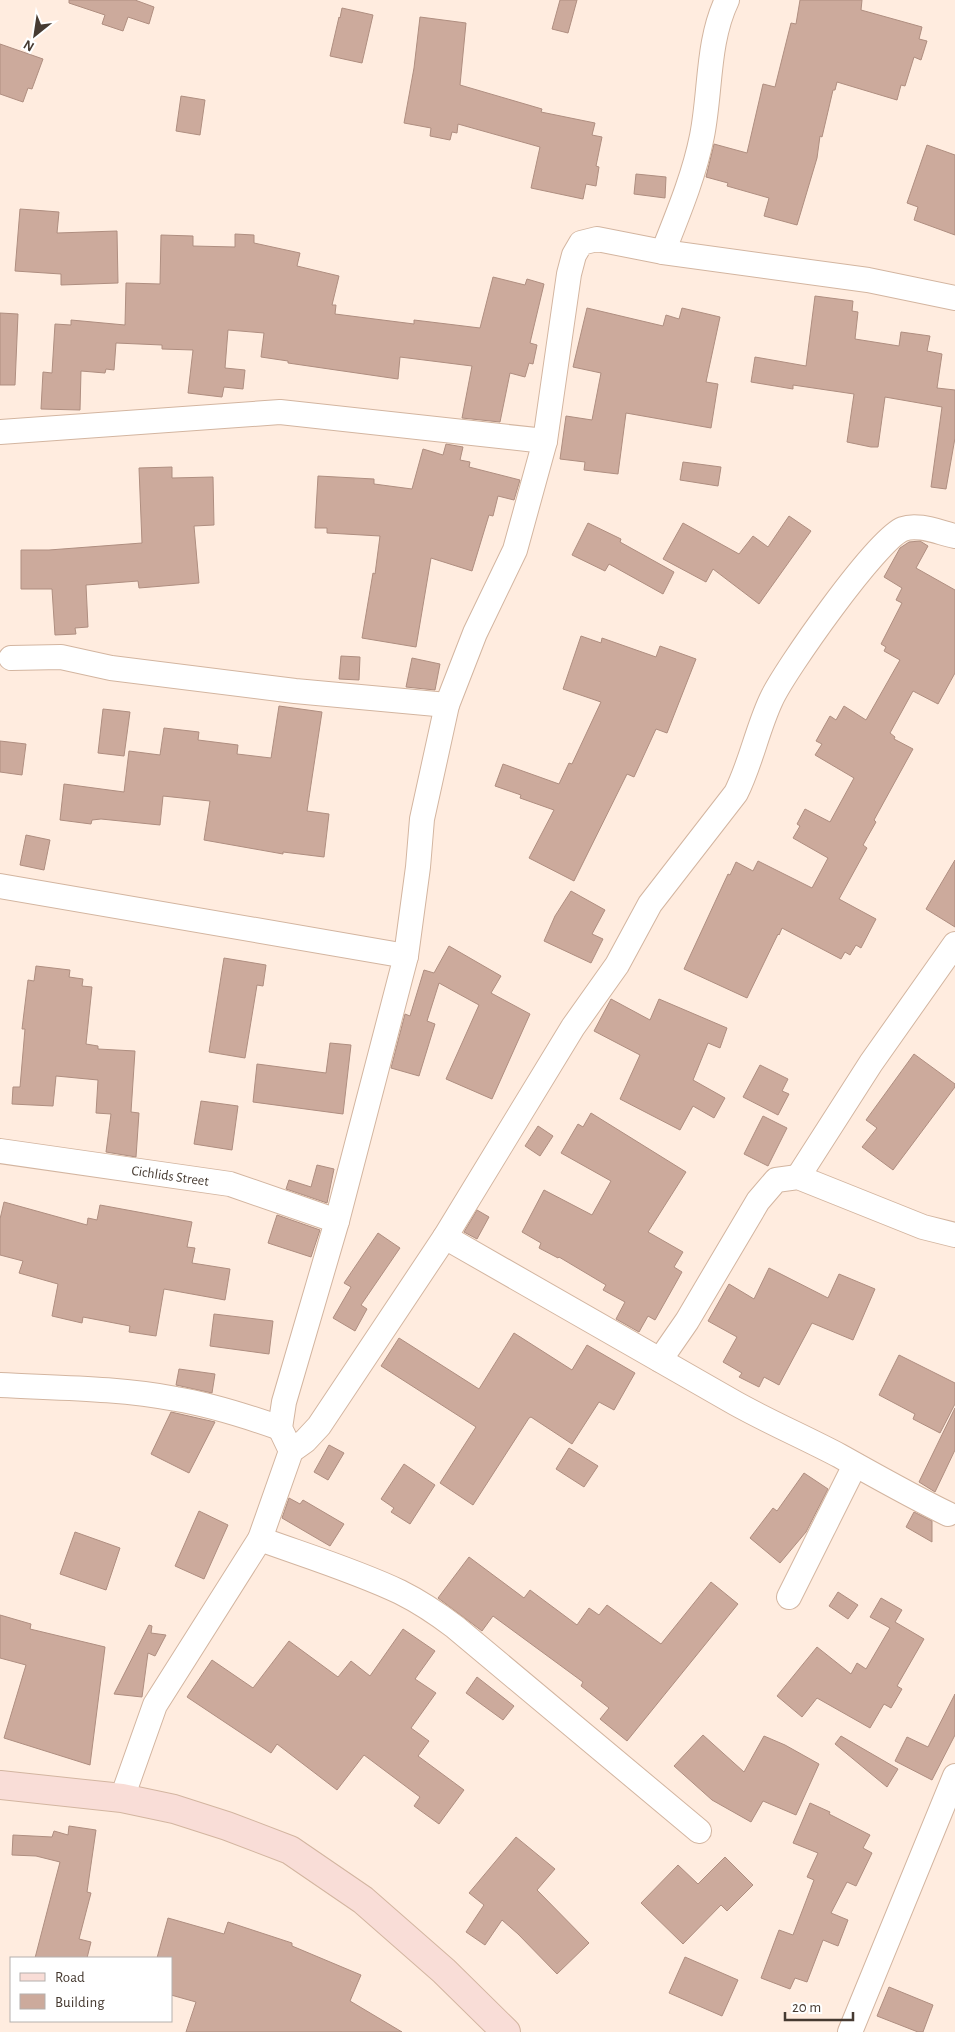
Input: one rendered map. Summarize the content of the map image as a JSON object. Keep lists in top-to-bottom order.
{
  "streets": {
    "street": ["Cichlids Street"]
  },
  "legend": ["Road", "Building"],
  "scale_bar": "20 m",
  "north": "bottom left"
}
